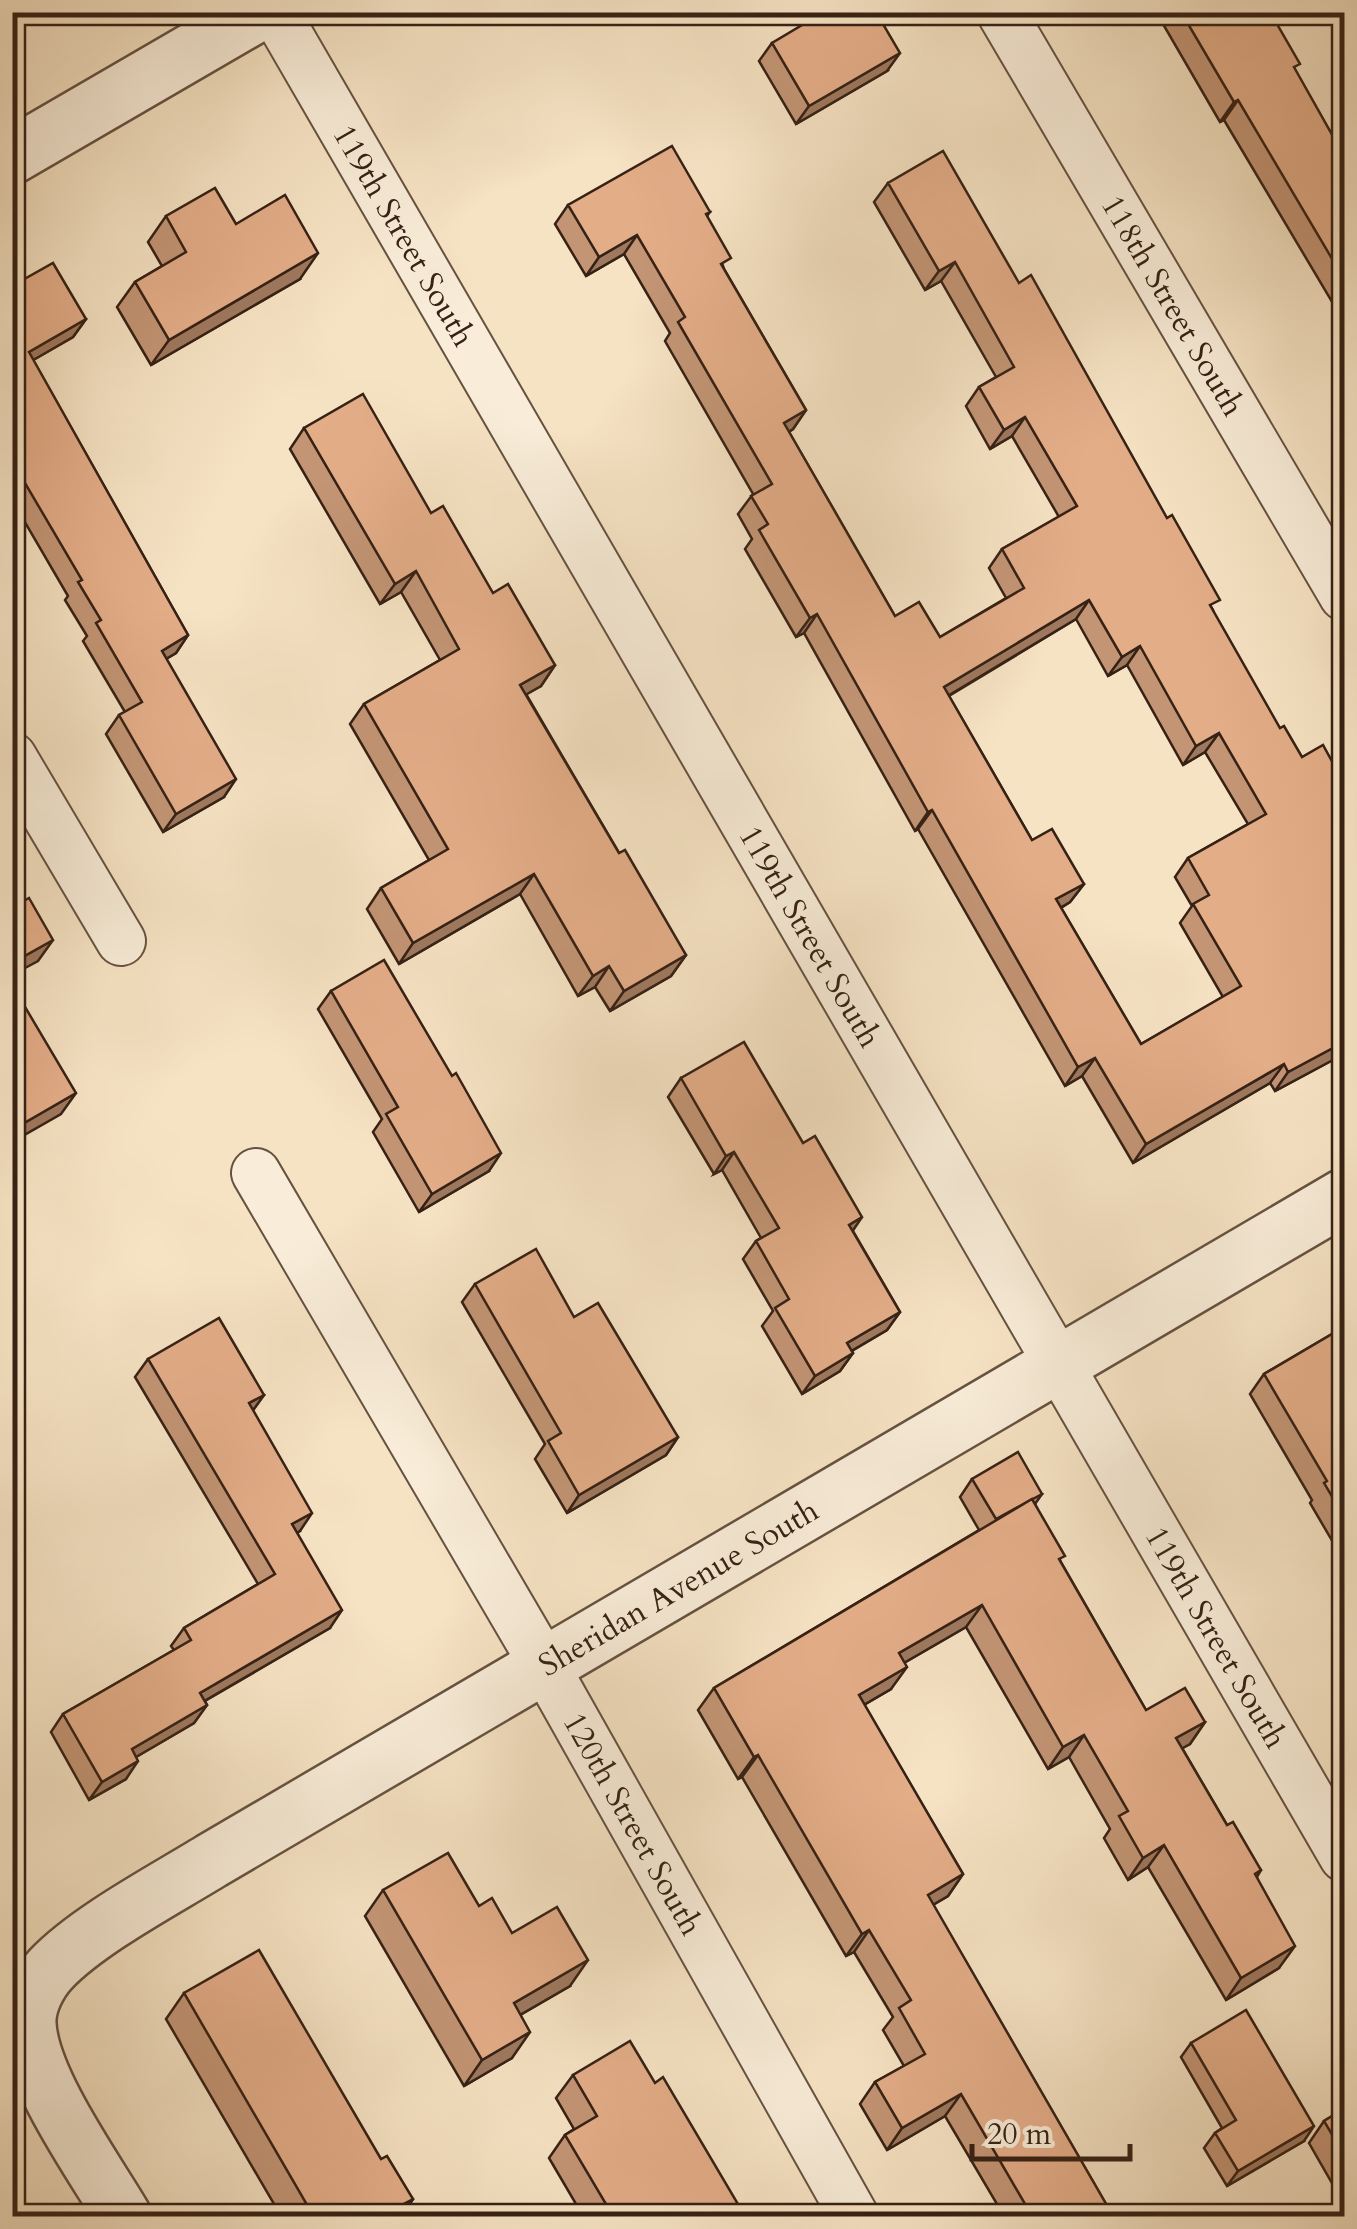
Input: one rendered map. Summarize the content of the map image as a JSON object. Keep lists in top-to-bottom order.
{
  "streets": {
    "street": [
      "119th Street South",
      "118th Street South",
      "Sheridan Avenue South",
      "120th Street South"
    ]
  },
  "crossings": [
    ["119th Street South", "Sheridan Avenue South"],
    ["Sheridan Avenue South", "120th Street South"]
  ],
  "scale_bar": "20 m"
}
